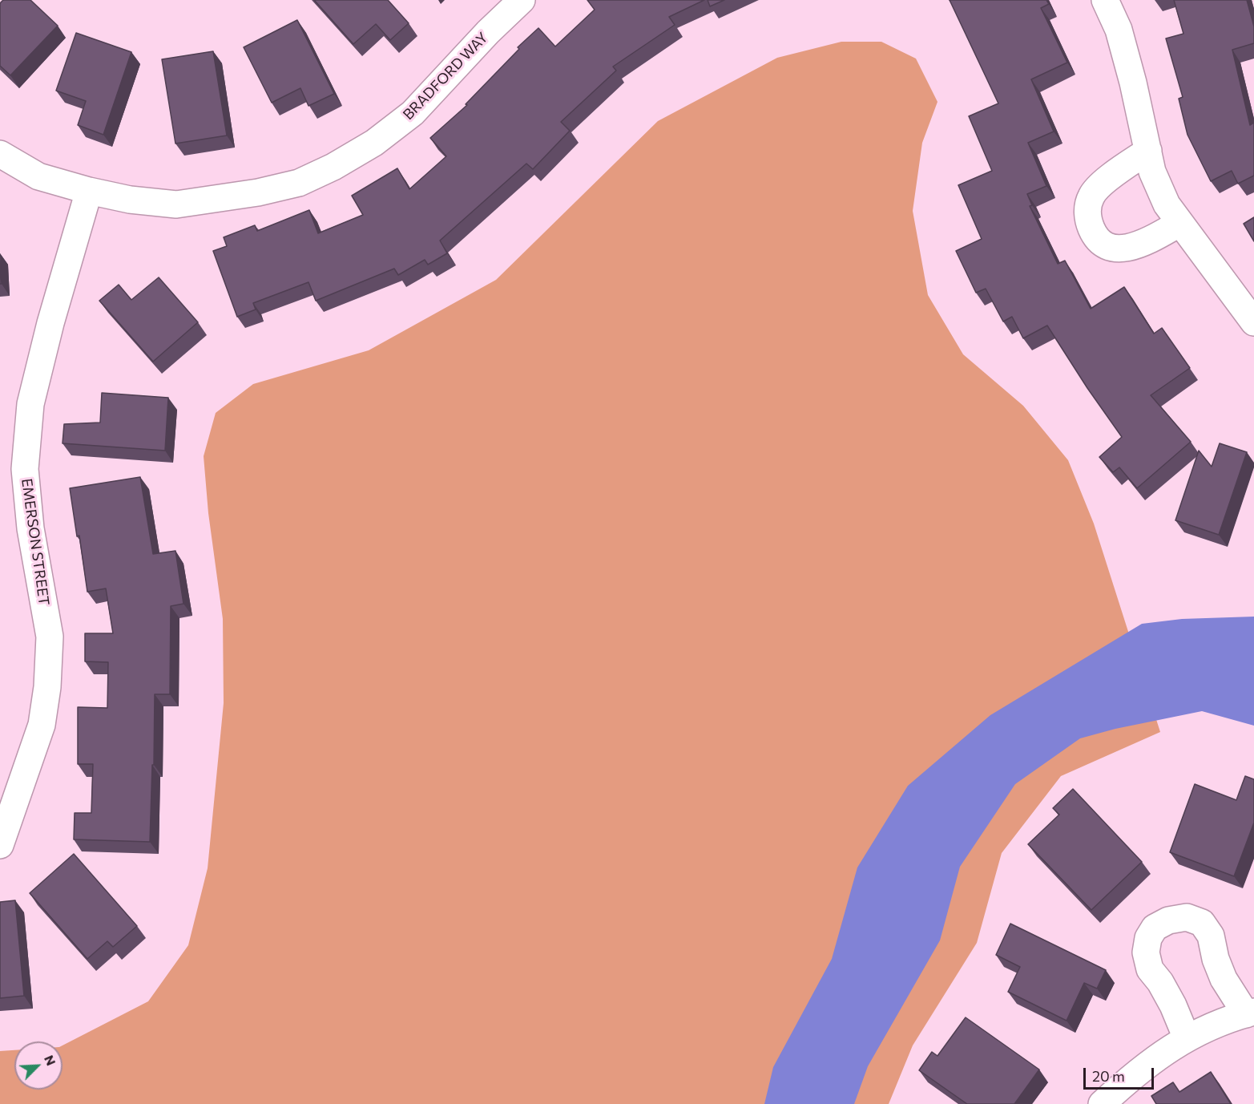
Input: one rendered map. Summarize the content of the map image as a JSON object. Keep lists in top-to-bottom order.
{
  "streets": {
    "street": ["BRADFORD WAY", "EMERSON STREET"]
  },
  "crossings": [
    ["BRADFORD WAY", "EMERSON STREET"]
  ],
  "scale_bar": "20 m",
  "north": "top right"
}
